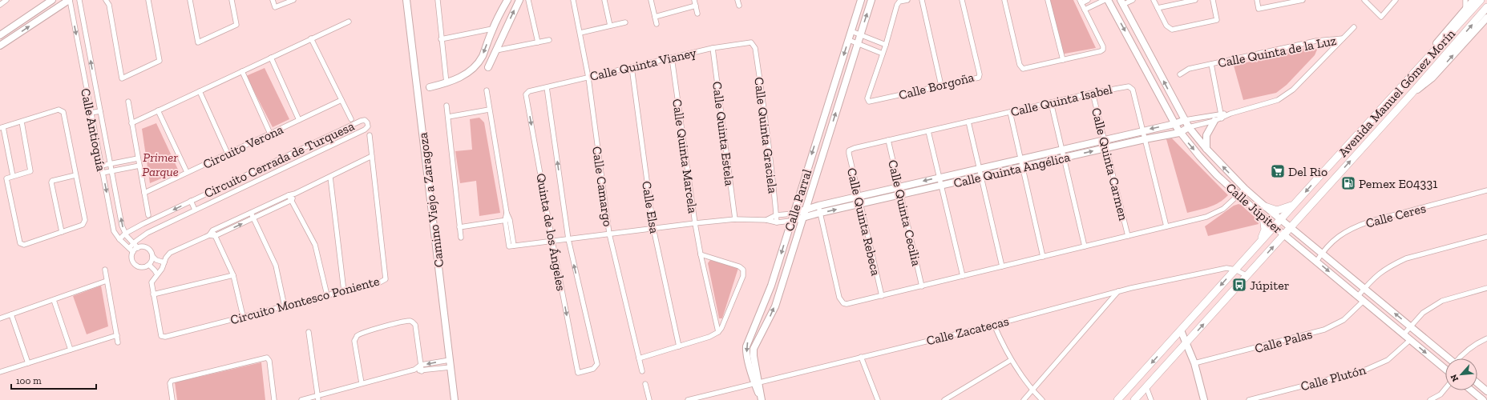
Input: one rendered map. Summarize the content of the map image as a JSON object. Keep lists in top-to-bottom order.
{
  "streets": {
    "main road": ["Avenida Manuel Gómez Morín"],
    "street": [
      "Calle Quinta de la Luz",
      "Calle Quinta Vianey",
      "Calle Borgoña",
      "Calle Quinta Isabel",
      "Calle Antioquía",
      "Calle Quinta Estela",
      "Calle Quinta Graciela",
      "Circuito Verona",
      "Calle Quinta Marcela",
      "Circuito Cerrada de Turquesa",
      "Calle Quinta Carmen",
      "Calle Quinta Angélica",
      "Calle Camargo",
      "Camino Viejo a Zaragoza",
      "Calle Parral",
      "Calle Elsa",
      "Calle Júpiter",
      "Calle Quinta Cecilia",
      "Calle Ceres",
      "Calle Quinta Rebeca",
      "Quinta de los Ángeles",
      "Circuito Montesco Poniente",
      "Calle Zacatecas",
      "Calle Palas",
      "Calle Plutón"
    ]
  },
  "crossings": [
    ["Calle Quinta de la Luz", "Calle Quinta Angélica"],
    ["Calle Quinta Vianey", "Calle Quinta Estela"],
    ["Calle Quinta Vianey", "Calle Quinta Graciela"],
    ["Calle Quinta Vianey", "Calle Quinta Marcela"],
    ["Calle Quinta Vianey", "Calle Camargo"],
    ["Calle Quinta Vianey", "Calle Elsa"],
    ["Calle Quinta Vianey", "Quinta de los Ángeles"],
    ["Avenida Manuel Gómez Morín", "Calle Júpiter"],
    ["Avenida Manuel Gómez Morín", "Calle Zacatecas"],
    ["Calle Quinta Isabel", "Calle Quinta Carmen"],
    ["Calle Quinta Isabel", "Calle Quinta Angélica"],
    ["Calle Quinta Isabel", "Calle Quinta Cecilia"],
    ["Calle Quinta Isabel", "Calle Quinta Rebeca"],
    ["Calle Antioquía", "Circuito Cerrada de Turquesa"],
    ["Calle Quinta Carmen", "Calle Quinta Angélica"],
    ["Calle Quinta Angélica", "Calle Parral"],
    ["Calle Quinta Angélica", "Calle Júpiter"],
    ["Calle Quinta Angélica", "Calle Quinta Cecilia"],
    ["Calle Quinta Angélica", "Calle Quinta Rebeca"],
    ["Calle Parral", "Calle Zacatecas"],
    ["Calle Júpiter", "Calle Ceres"],
    ["Calle Júpiter", "Calle Palas"],
    ["Calle Júpiter", "Calle Plutón"]
  ],
  "parks": ["Primer Parque"],
  "places": {
    "supermarket": ["Del Rio"],
    "fuel station": ["Pemex E04331"],
    "bus stop": ["Júpiter"]
  },
  "scale_bar": "100 m",
  "north": "bottom left"
}
